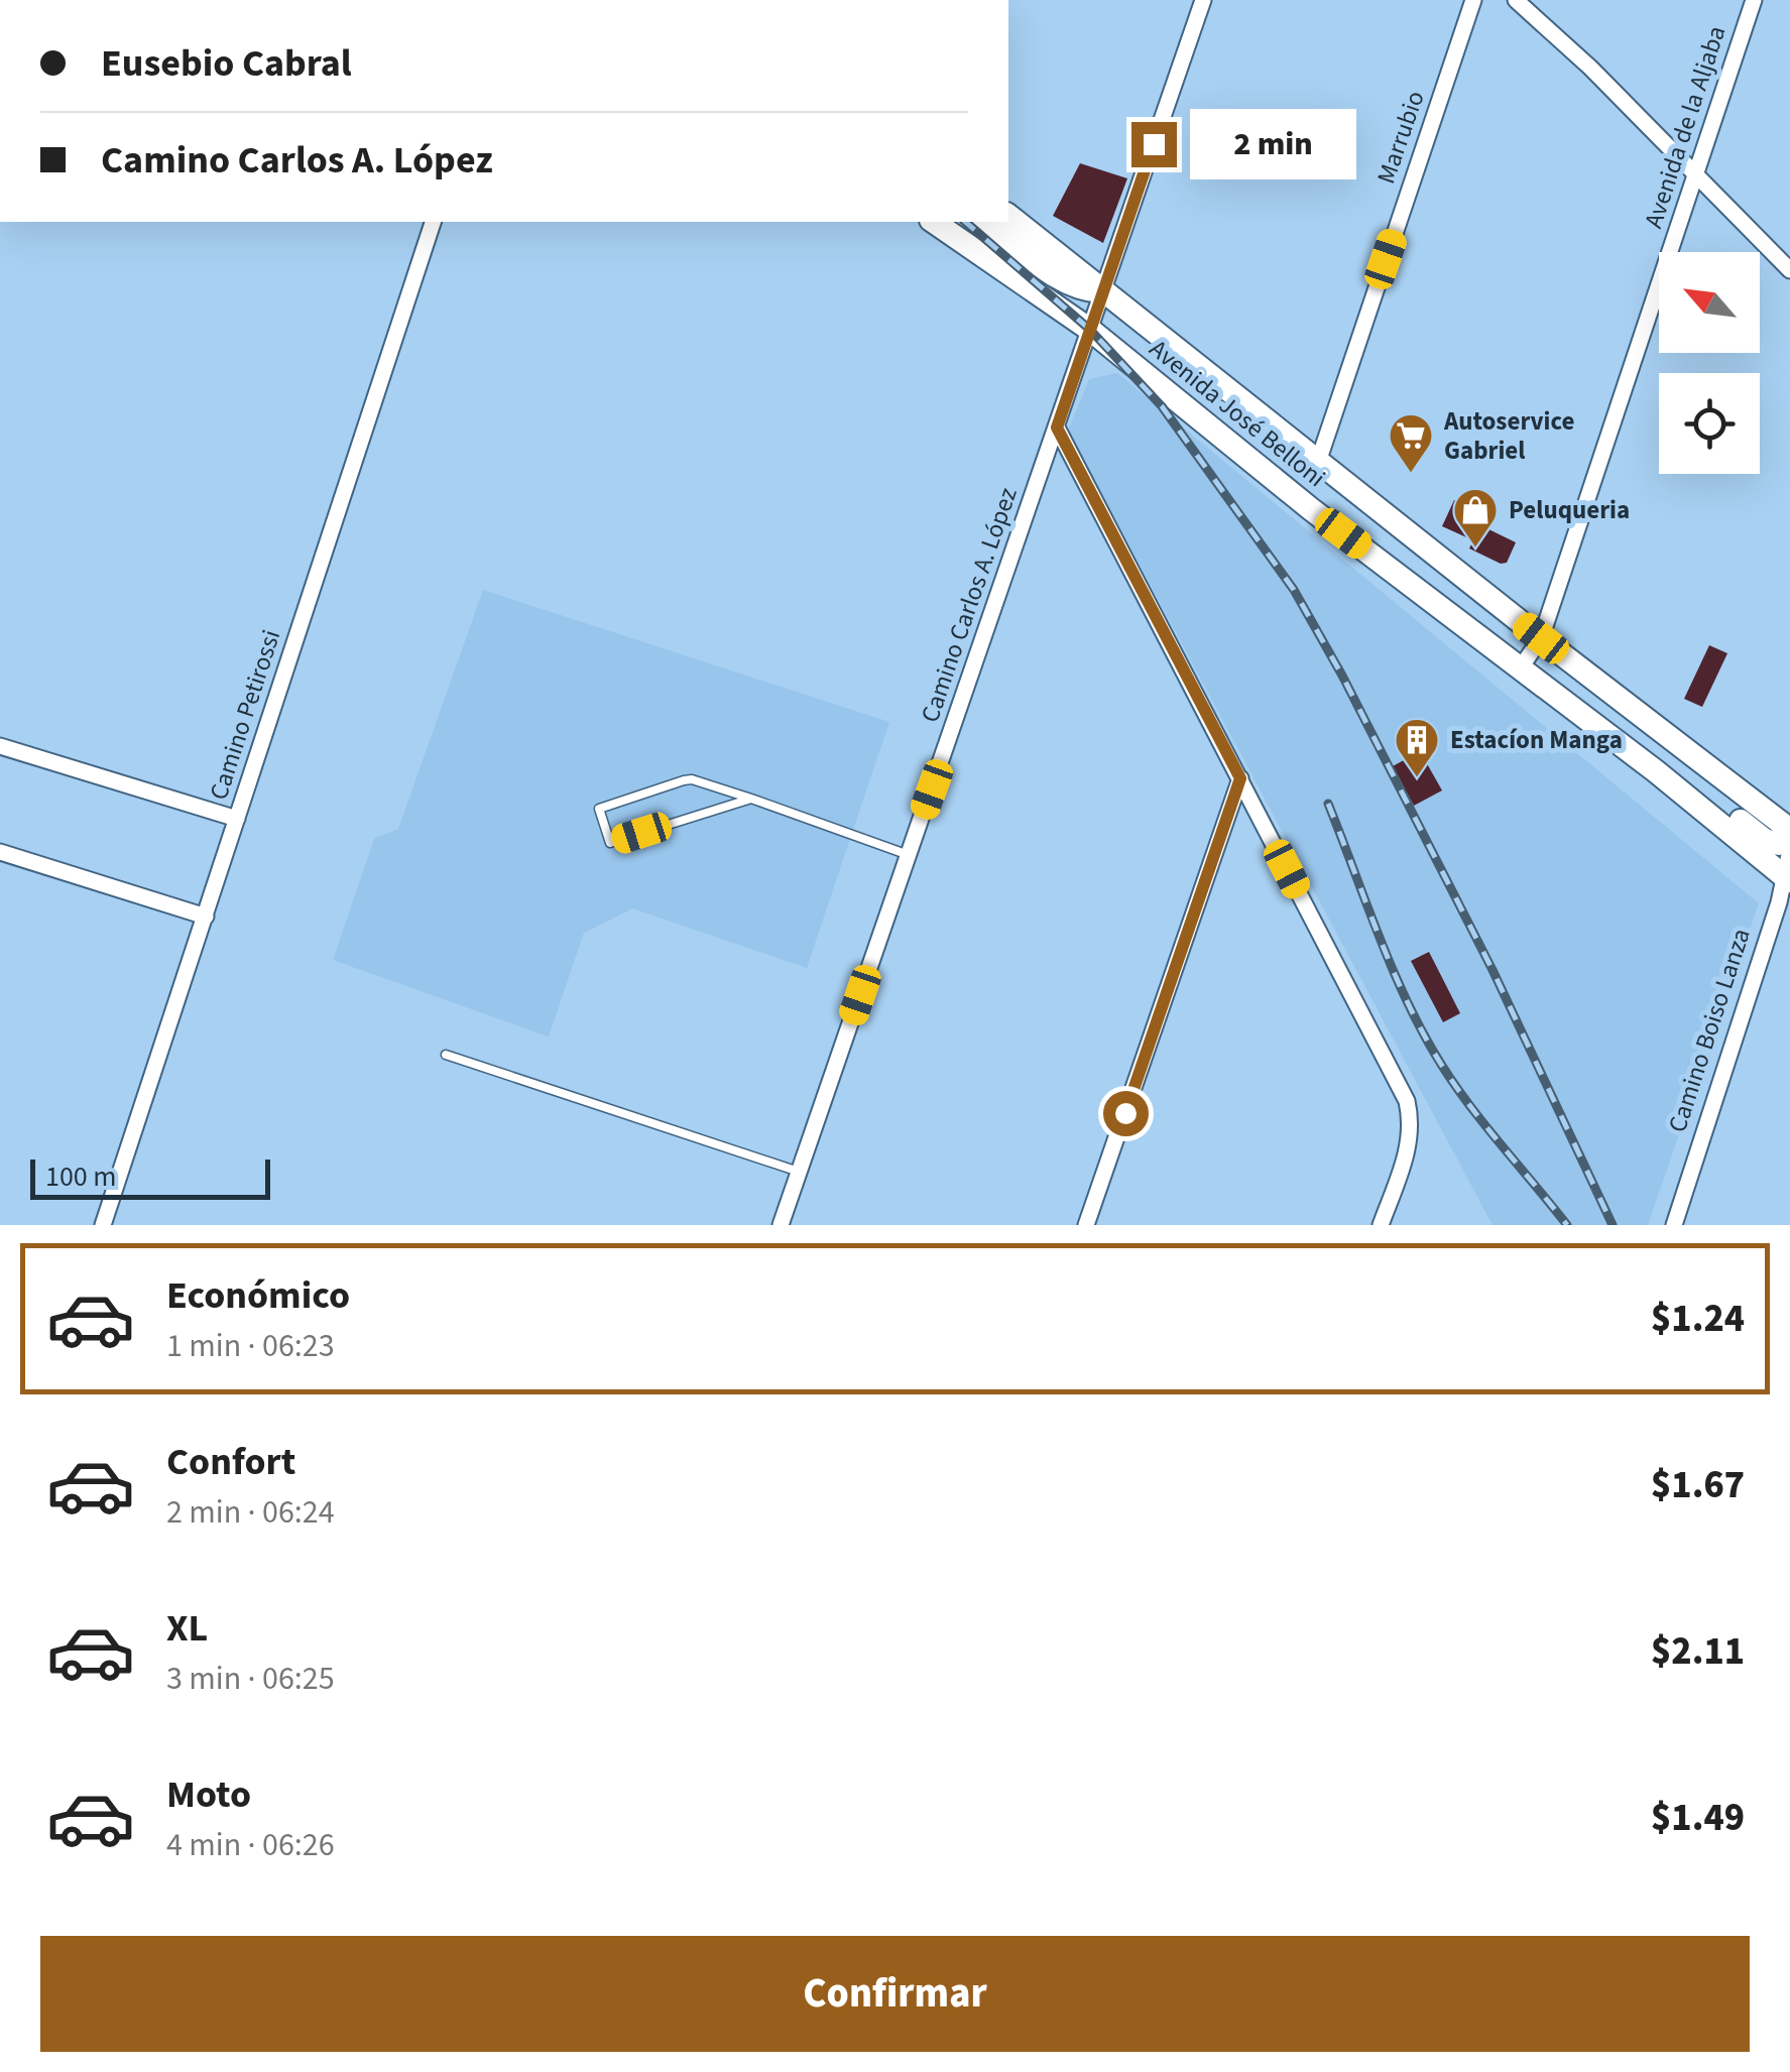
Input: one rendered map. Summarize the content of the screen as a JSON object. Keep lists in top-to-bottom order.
{
  "streets": {
    "main road": ["Avenida José Belloni"],
    "street": [
      "Avenida de la Aljaba",
      "Marrubio",
      "Camino Carlos A. López",
      "Camino Petirossi",
      "Camino Boiso Lanza"
    ]
  },
  "crossings": [
    ["Avenida de la Aljaba", "Avenida José Belloni"],
    ["Marrubio", "Avenida José Belloni"],
    ["Avenida José Belloni", "Camino Carlos A. López"],
    ["Avenida José Belloni", "Camino Boiso Lanza"]
  ],
  "places": {
    "supermarket": ["Autoservice Gabriel"],
    "shop": ["Peluqueria"],
    "building": ["Estacíon Manga"]
  },
  "scale_bar": "100 m",
  "north": "top left",
  "page": {
    "banner": ["Eusebio Cabral", "Camino Carlos A. López"],
    "bubble": "2 min",
    "scale": "100 m",
    "list": [
      {
        "name": "Económico",
        "note": "1 min · 06:23",
        "value": "$1.24"
      },
      {
        "name": "Confort",
        "note": "2 min · 06:24",
        "value": "$1.67"
      },
      {
        "name": "XL",
        "note": "3 min · 06:25",
        "value": "$2.11"
      },
      {
        "name": "Moto",
        "note": "4 min · 06:26",
        "value": "$1.49"
      }
    ],
    "buttons": "Confirmar"
  }
}
